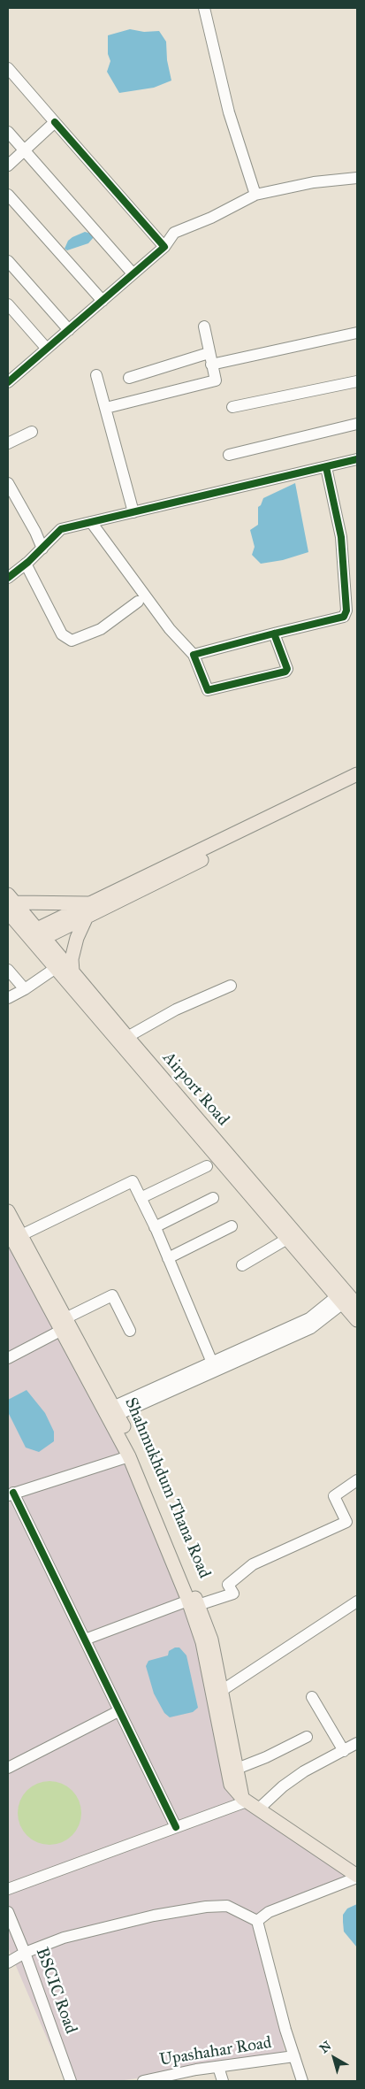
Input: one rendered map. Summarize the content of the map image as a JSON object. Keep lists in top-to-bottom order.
{
  "streets": {
    "main road": ["Airport Road", "Shahmukhdum Thana Road"],
    "street": ["BSCIC Road", "Upashahar Road"]
  },
  "north": "top left"
}
